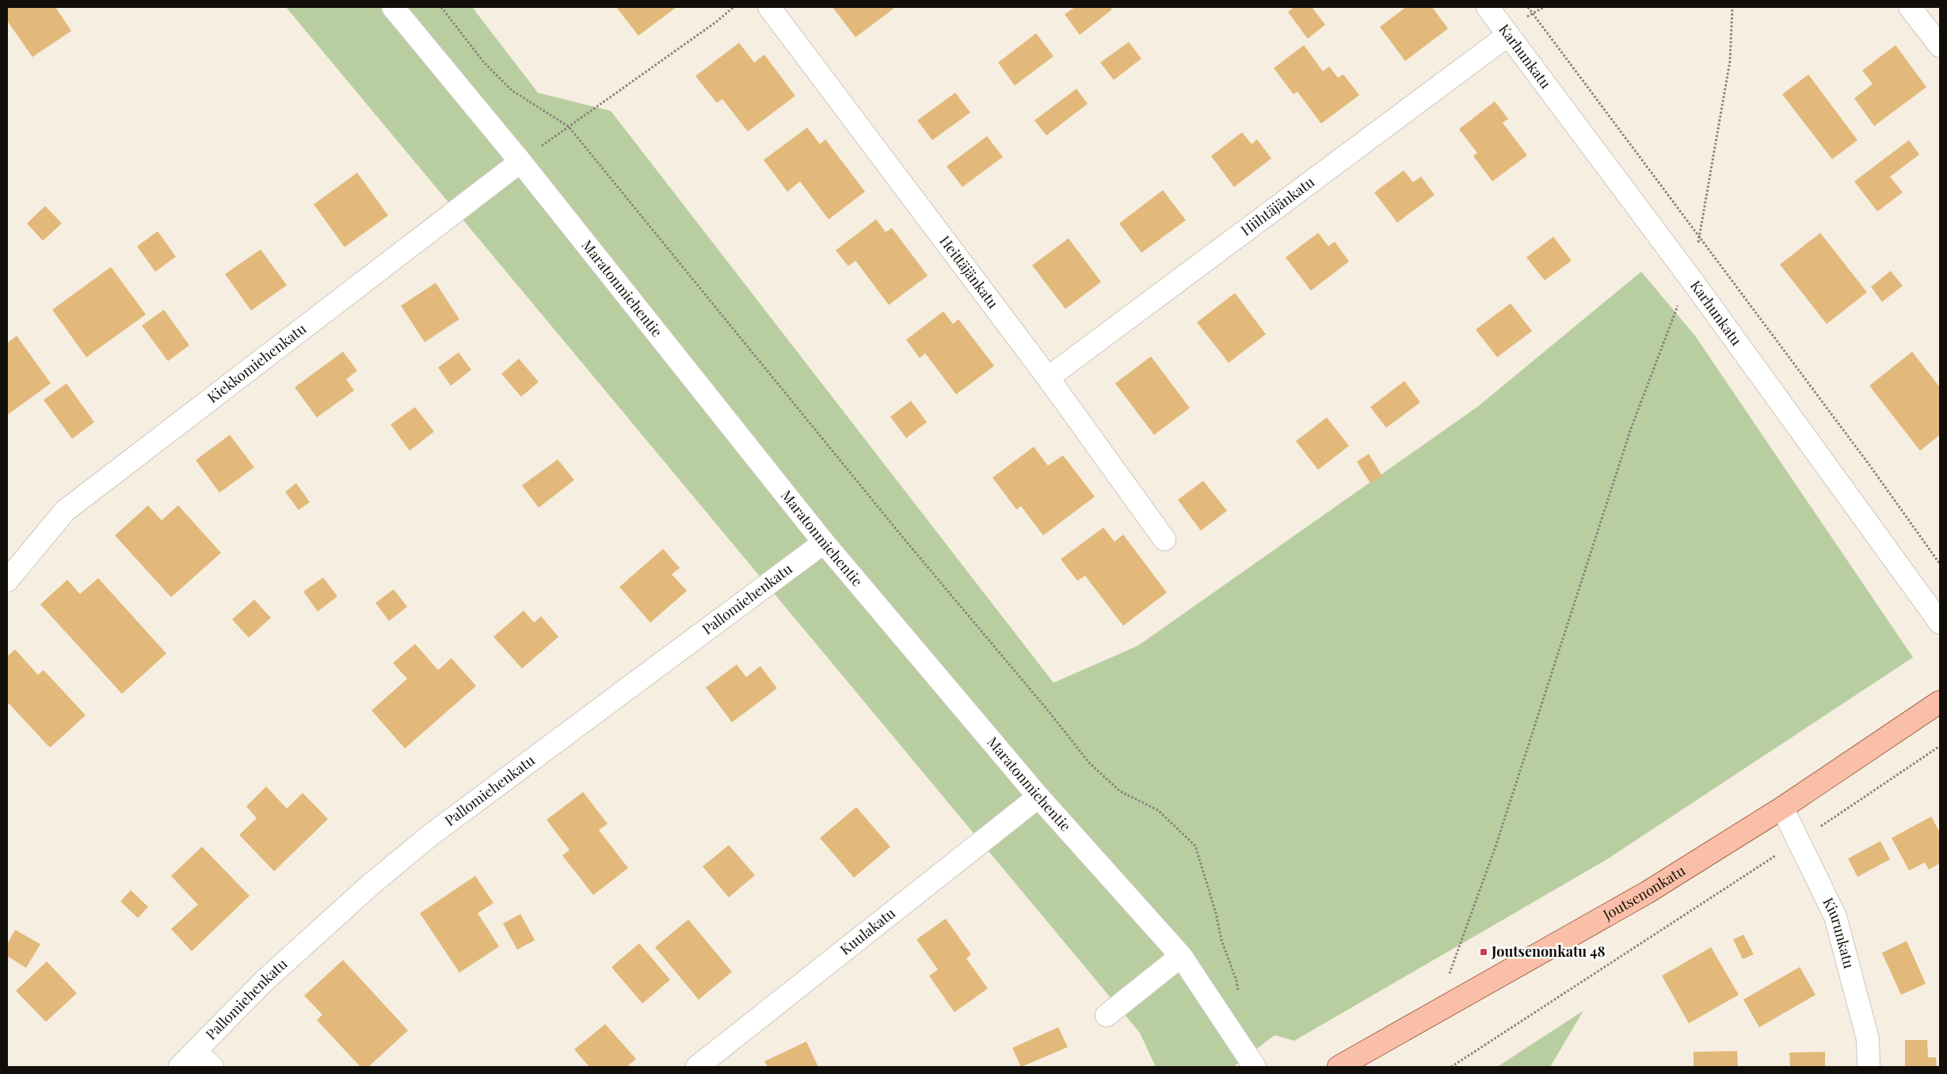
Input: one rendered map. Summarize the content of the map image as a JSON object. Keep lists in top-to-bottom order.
{
  "streets": {
    "main road": ["Joutsenonkatu"],
    "street": [
      "Karhunkatu",
      "Hiihtäjänkatu",
      "Heittäjänkatu",
      "Maratonmiehentie",
      "Kiekkomiehenkatu",
      "Pallomiehenkatu",
      "Kuulakatu",
      "Kiurunkatu"
    ]
  },
  "crossings": [
    ["Karhunkatu", "Hiihtäjänkatu"],
    ["Hiihtäjänkatu", "Heittäjänkatu"],
    ["Maratonmiehentie", "Kiekkomiehenkatu"],
    ["Maratonmiehentie", "Pallomiehenkatu"],
    ["Maratonmiehentie", "Kuulakatu"],
    ["Joutsenonkatu", "Kiurunkatu"]
  ],
  "places": {
    "transit": ["Joutsenonkatu 48"]
  }
}
